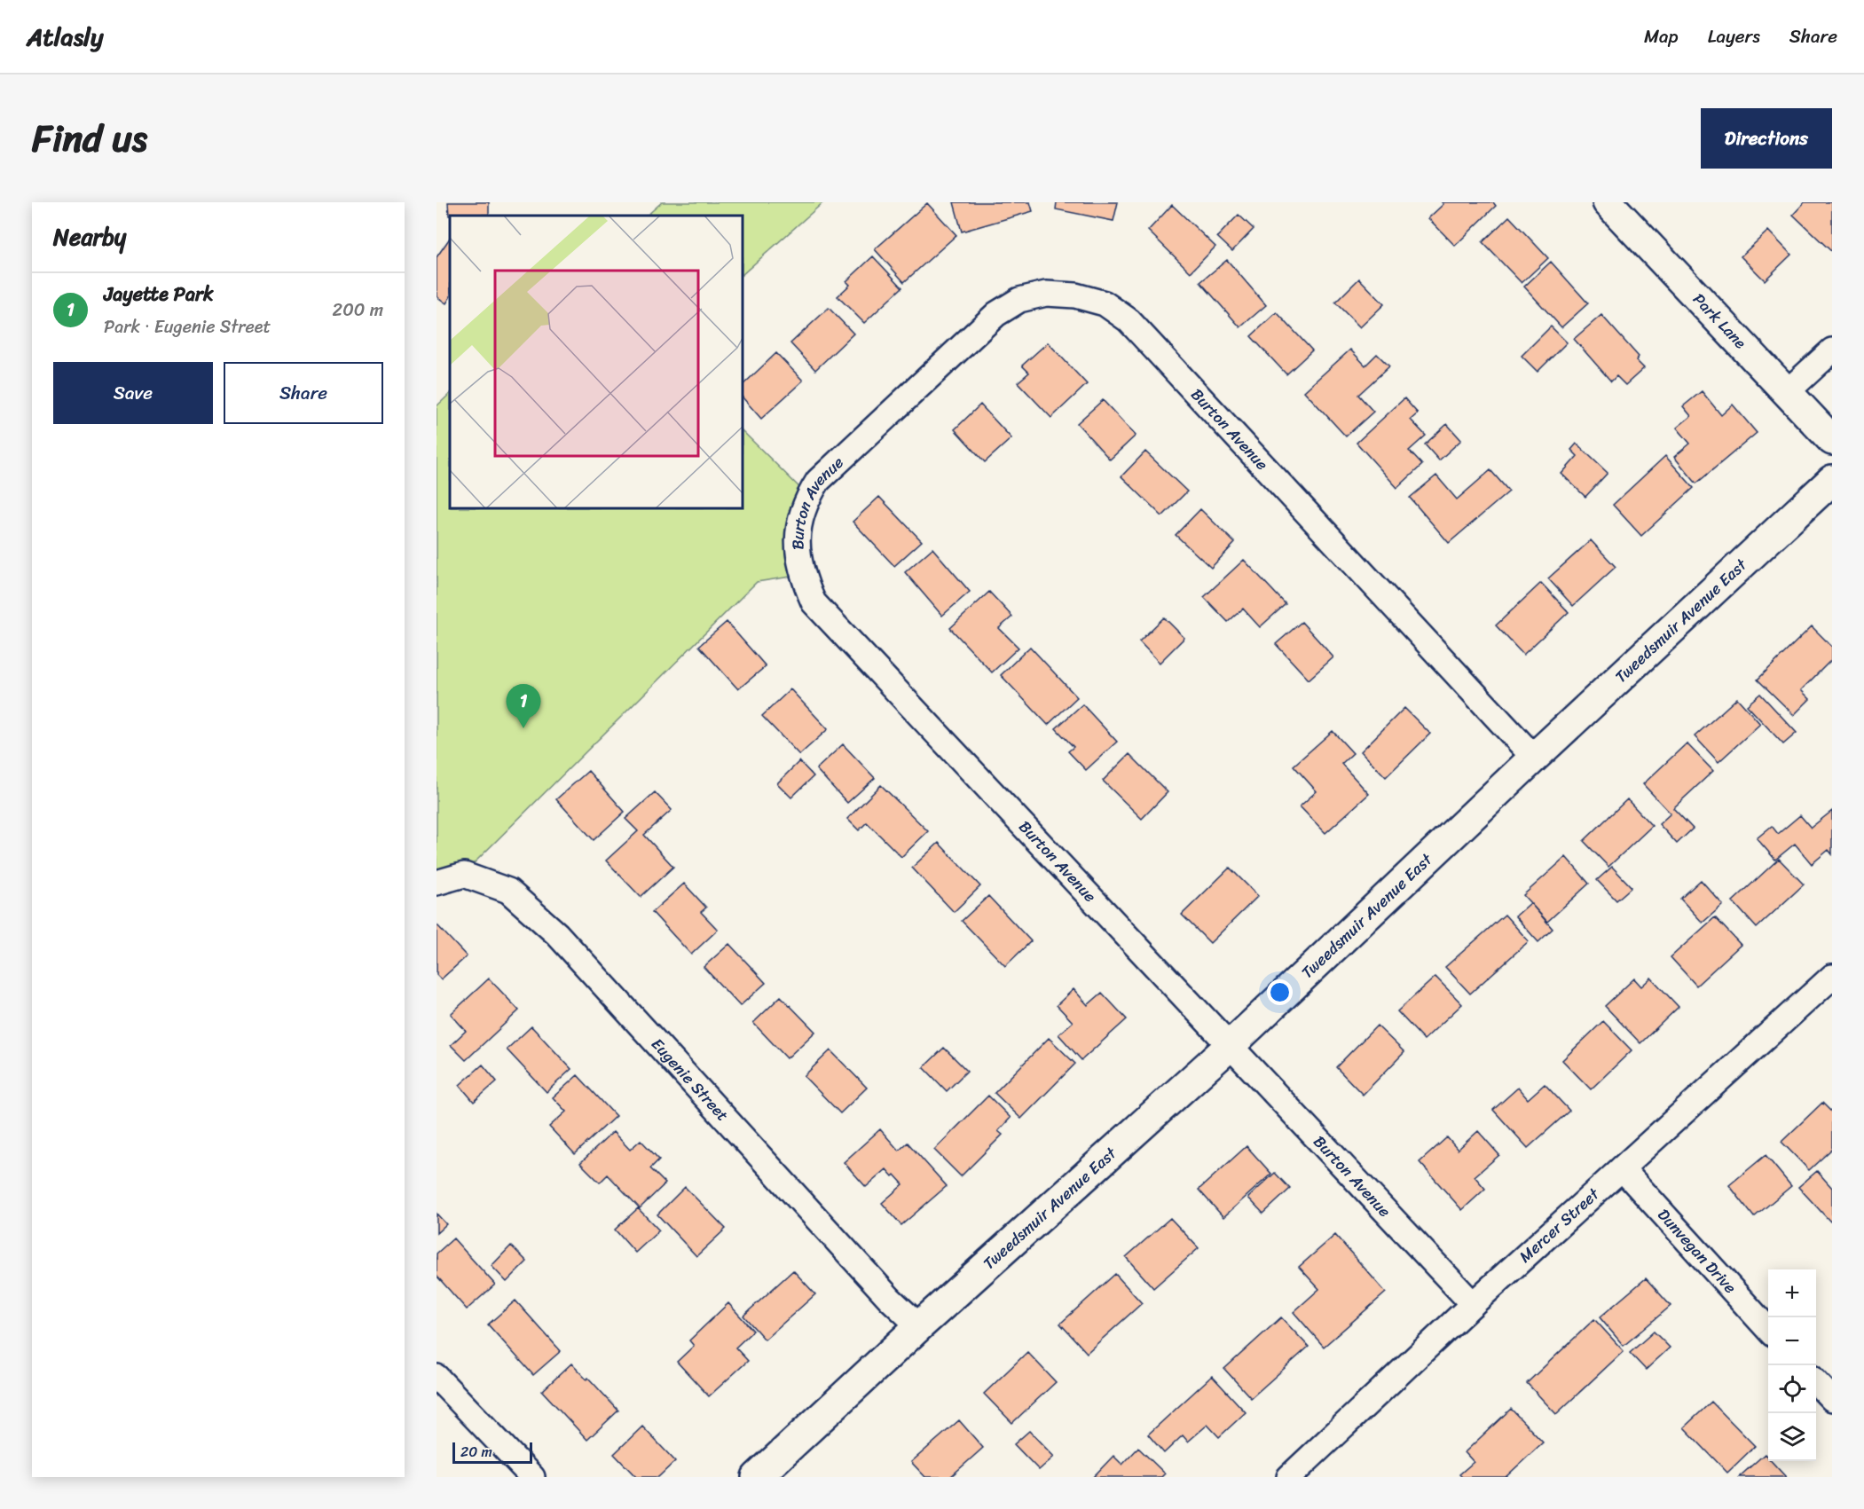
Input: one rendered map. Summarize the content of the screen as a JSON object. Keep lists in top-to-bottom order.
{
  "streets": {
    "street": [
      "Park Lane",
      "Burton Avenue",
      "Tweedsmuir Avenue East",
      "Eugenie Street",
      "Mercer Street",
      "Dunvegan Drive"
    ]
  },
  "crossings": [
    ["Burton Avenue", "Tweedsmuir Avenue East"],
    ["Burton Avenue", "Mercer Street"],
    ["Tweedsmuir Avenue East", "Eugenie Street"],
    ["Mercer Street", "Dunvegan Drive"]
  ],
  "scale_bar": "20 m",
  "page": {
    "header": "Atlasly",
    "nav": ["Map", "Layers", "Share"],
    "title": "Find us",
    "buttons": [
      "Directions",
      ["Save", "Share"]
    ],
    "heading": "Nearby",
    "list": [
      {
        "mark": "1",
        "name": "Jayette Park",
        "note": "Park · Eugenie Street",
        "value": "200 m"
      }
    ],
    "pins": "1",
    "map_buttons": ["+", "−"],
    "scale": "20 m"
  }
}
